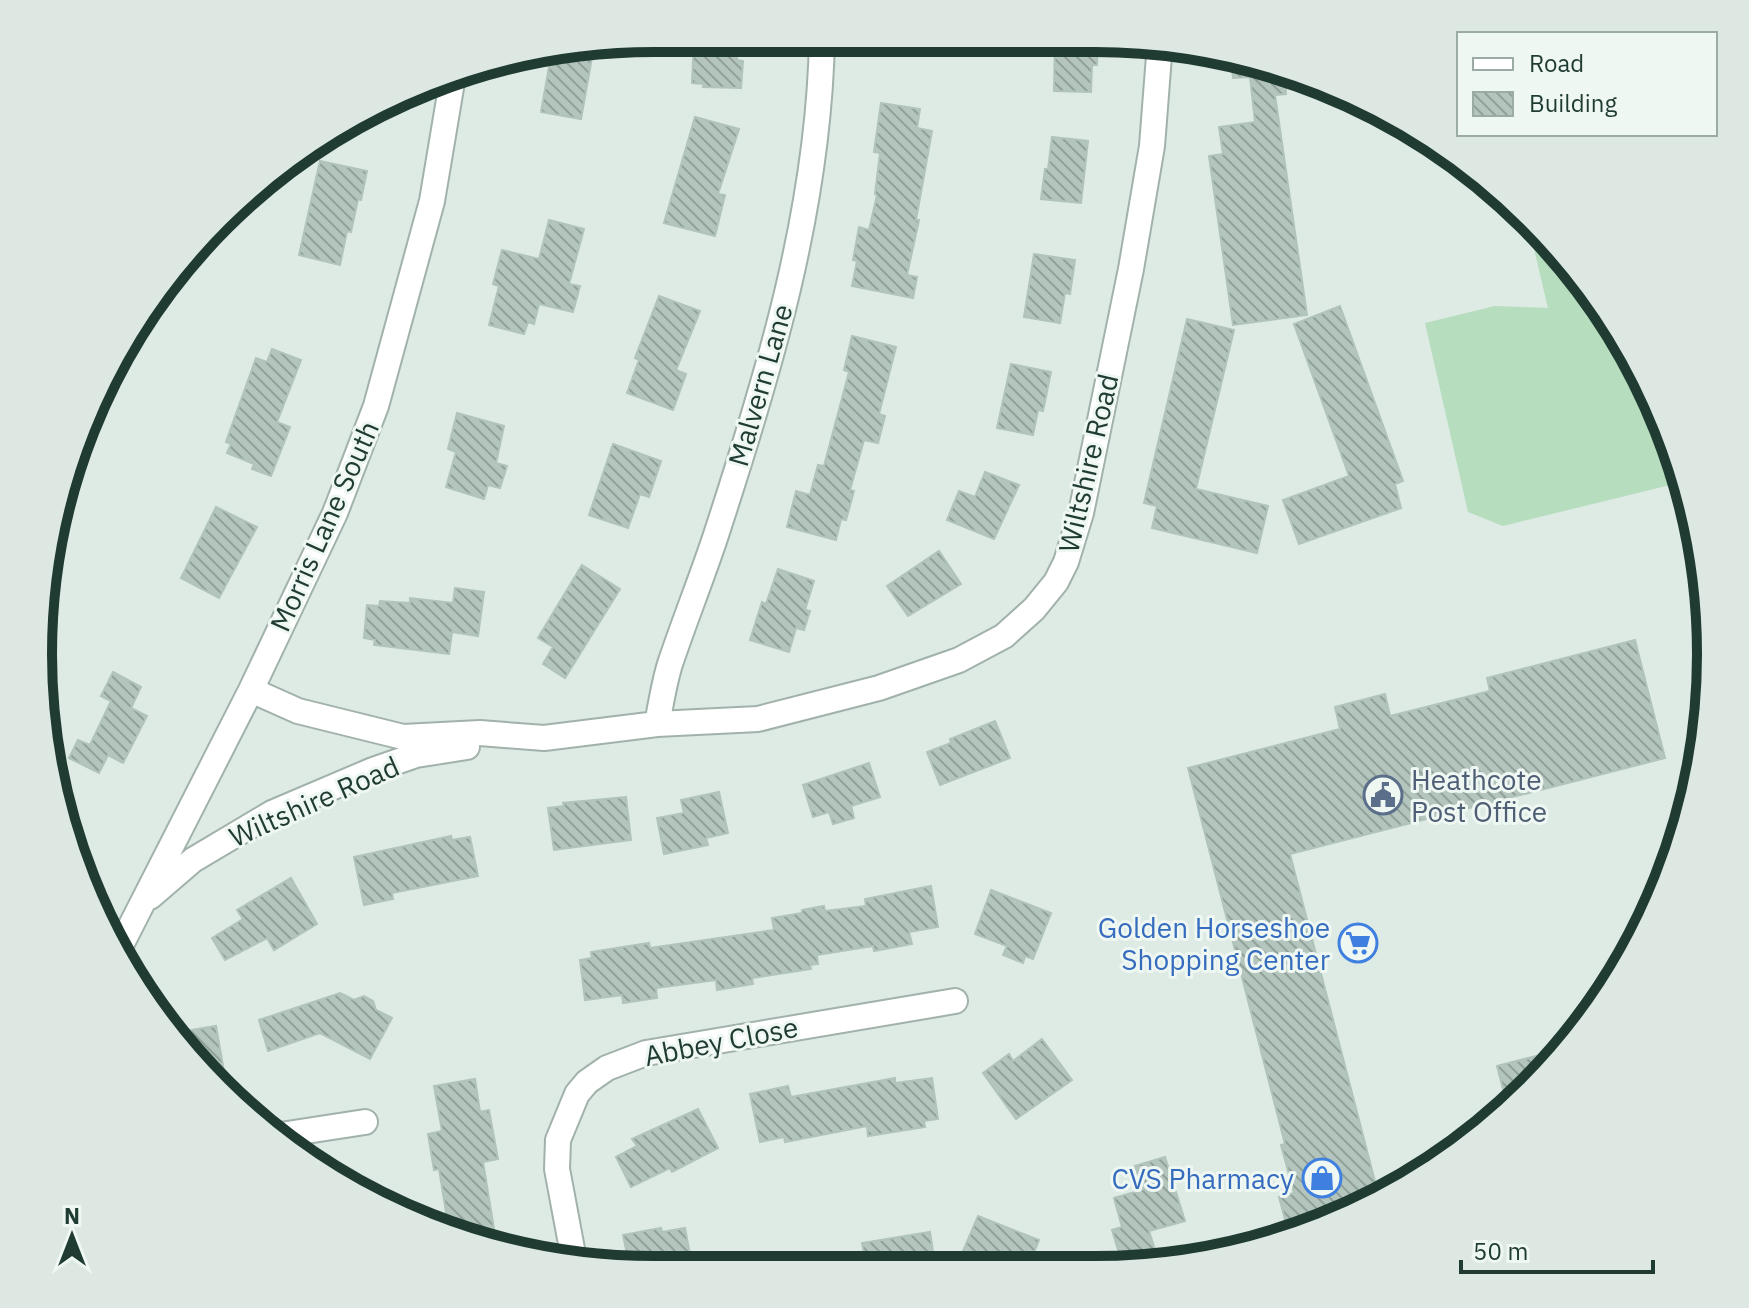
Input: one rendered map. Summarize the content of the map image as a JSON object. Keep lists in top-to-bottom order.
{
  "streets": {
    "street": [
      "Malvern Lane",
      "Wiltshire Road",
      "Morris Lane South",
      "Abbey Close"
    ]
  },
  "crossings": [
    ["Malvern Lane", "Wiltshire Road"],
    ["Wiltshire Road", "Morris Lane South"]
  ],
  "places": {
    "public building": ["Heathcote Post Office"],
    "supermarket": ["Golden Horseshoe Shopping Center"],
    "shop": ["CVS Pharmacy"]
  },
  "legend": ["Road", "Building"],
  "scale_bar": "50 m",
  "north": "top"
}
